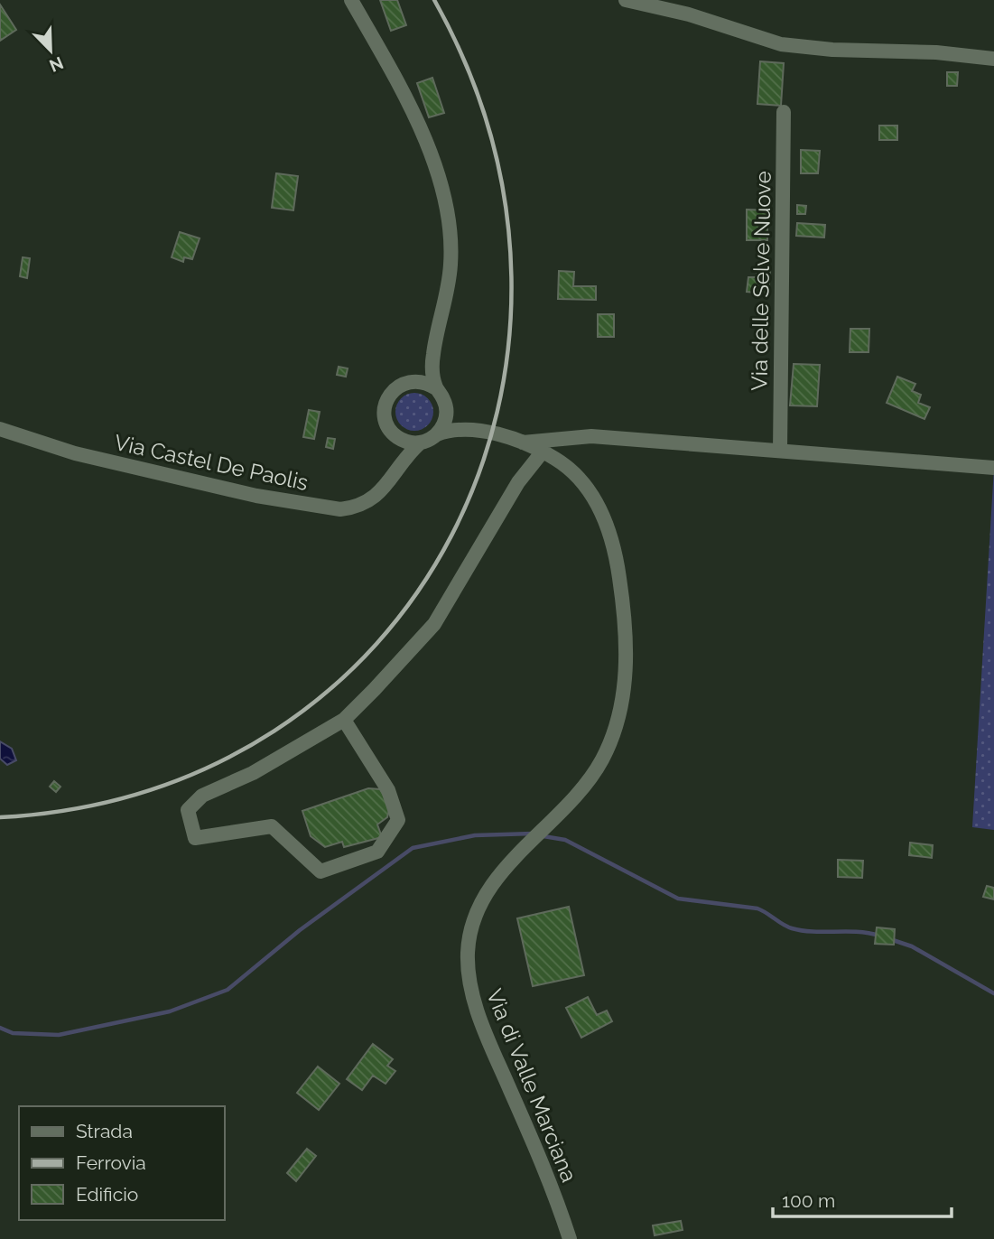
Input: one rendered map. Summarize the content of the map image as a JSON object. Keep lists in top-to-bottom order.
{
  "streets": {
    "street": ["Via delle Selve Nuove", "Via Castel De Paolis", "Via di Valle Marciana"]
  },
  "legend": ["Strada", "Ferrovia", "Edificio"],
  "scale_bar": "100 m",
  "north": "bottom right"
}
